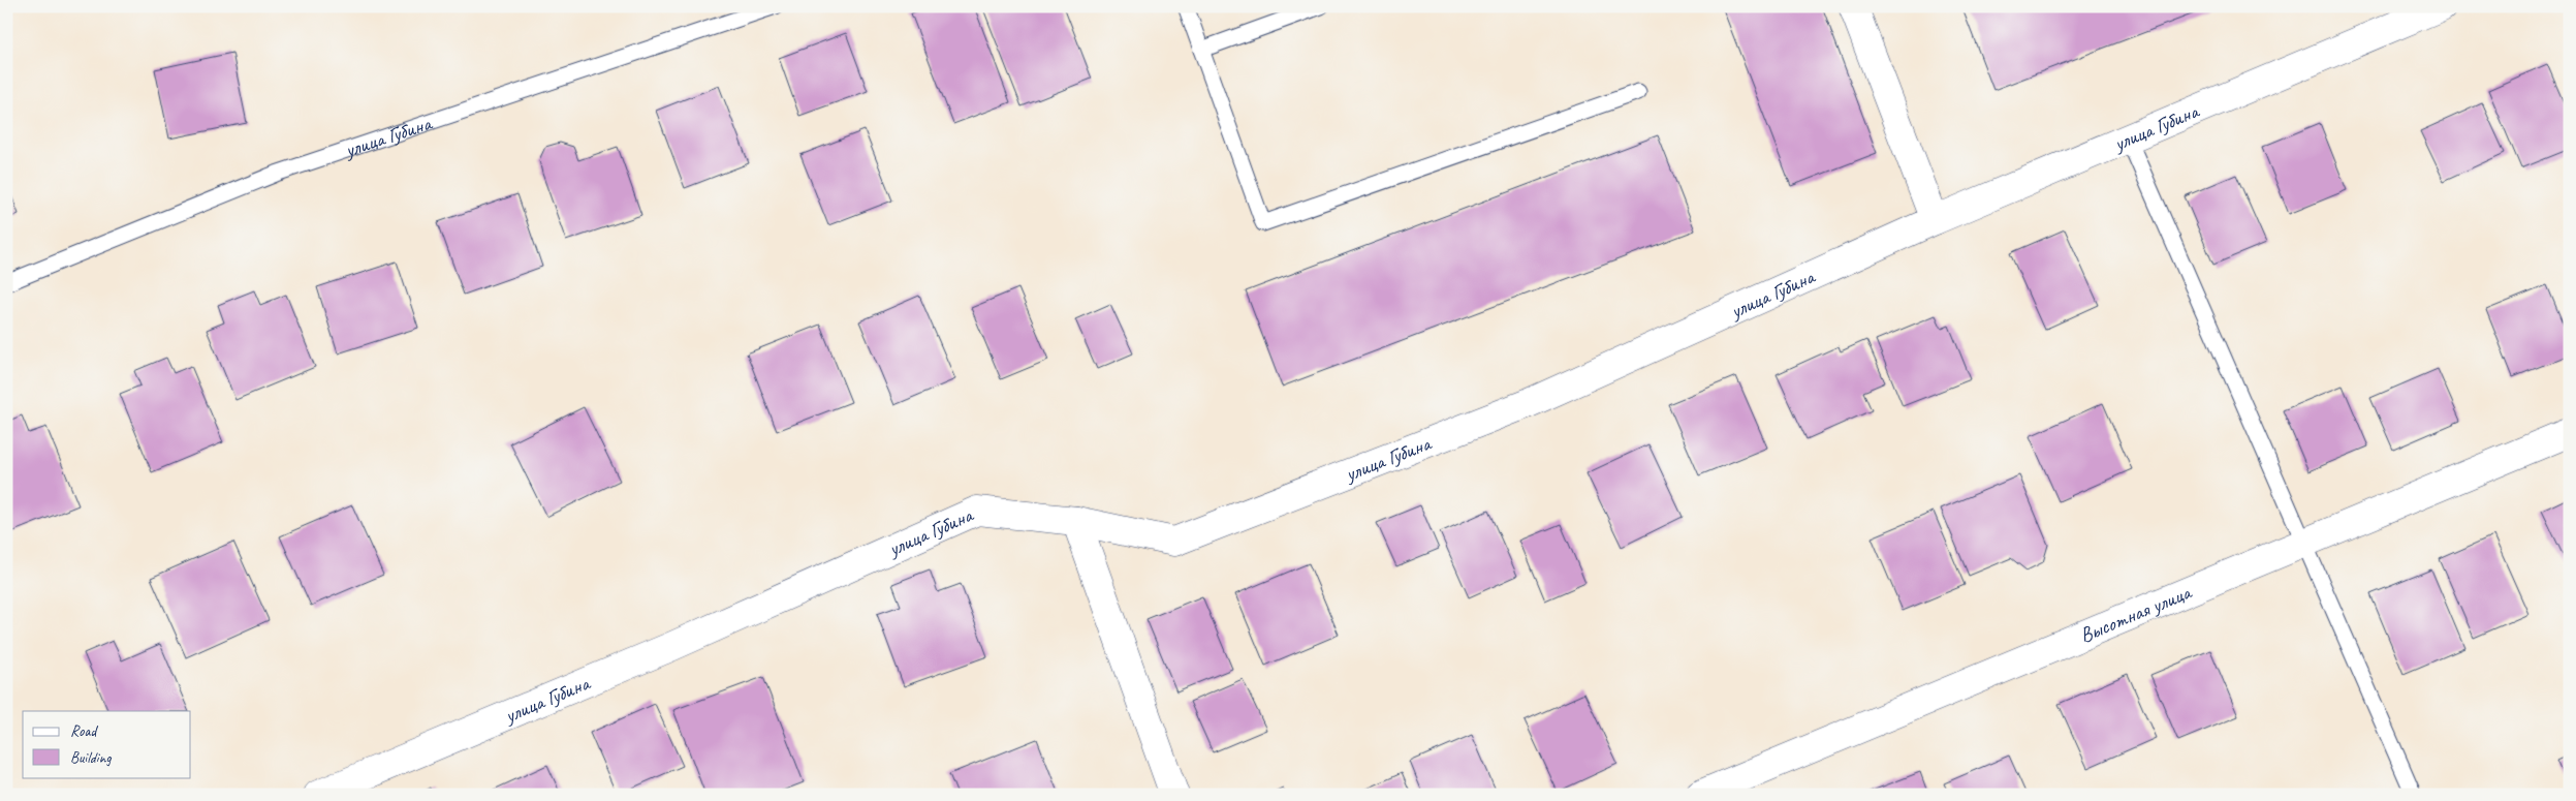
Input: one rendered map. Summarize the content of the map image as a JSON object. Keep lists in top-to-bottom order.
{
  "streets": {
    "street": ["улица Губина", "Высотная улица"]
  },
  "legend": ["Road", "Building"]
}
